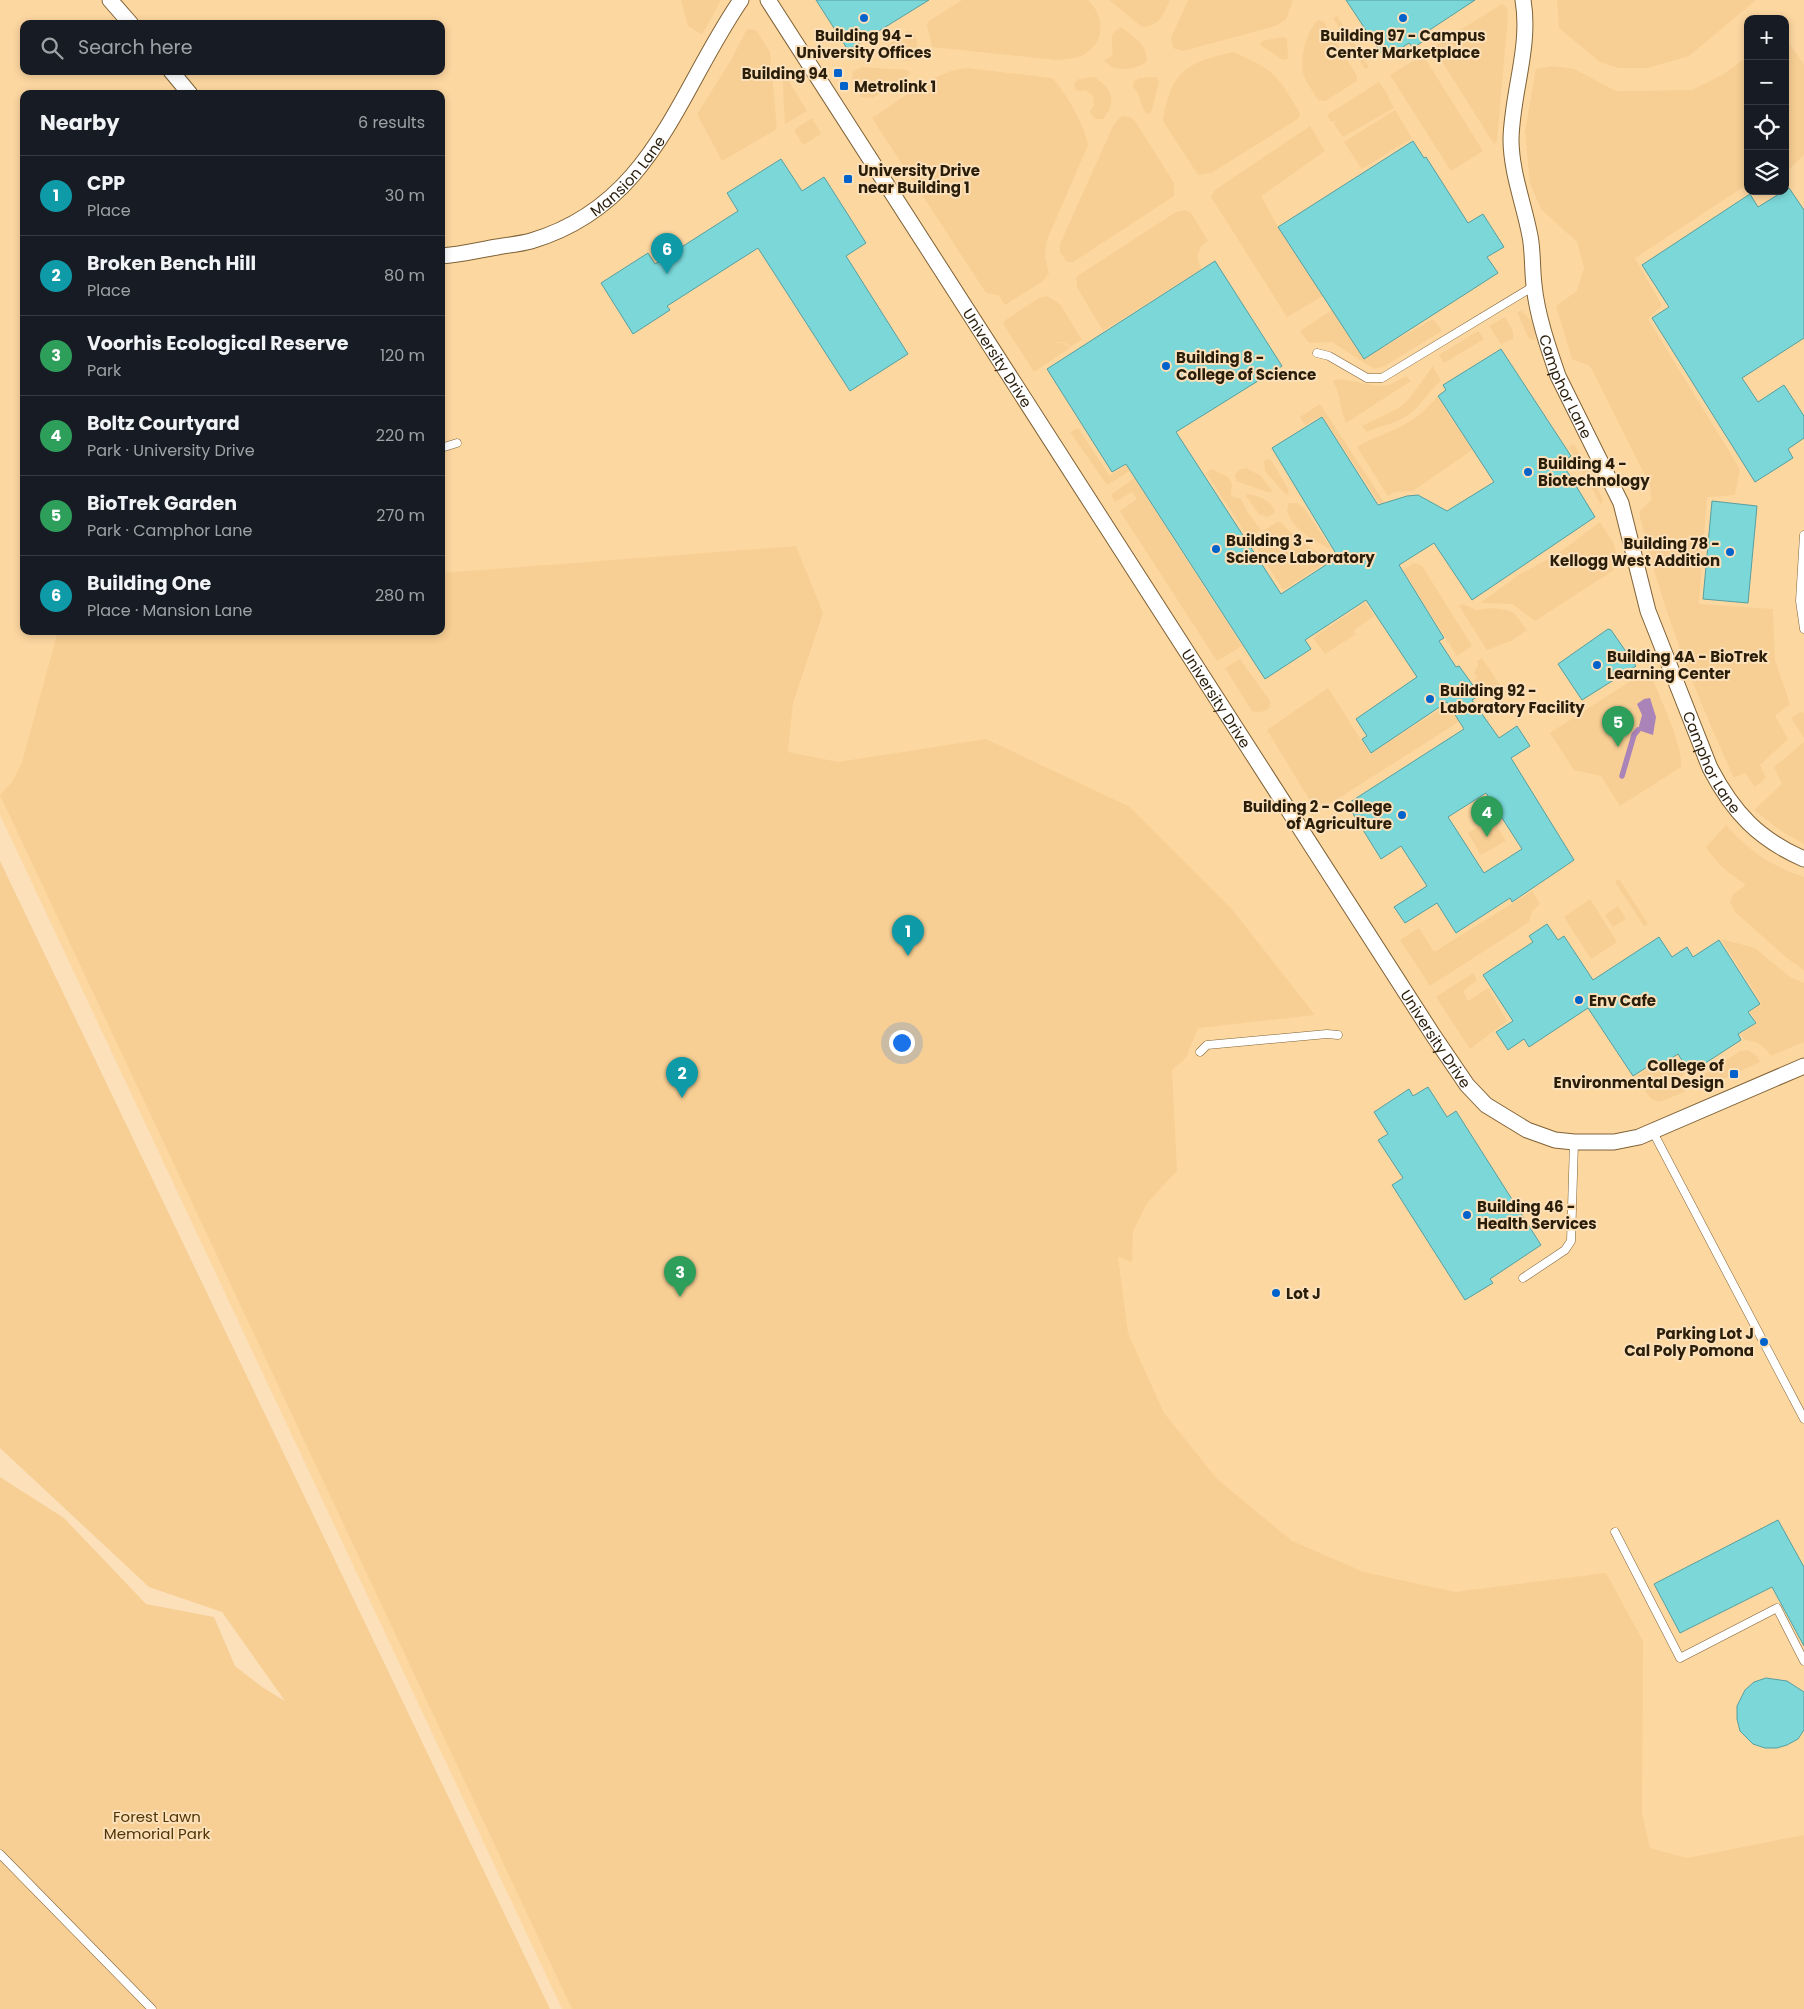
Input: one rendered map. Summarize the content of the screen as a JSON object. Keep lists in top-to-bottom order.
{
  "streets": {
    "street": ["Mansion Lane", "University Drive", "Camphor Lane"]
  },
  "parks": ["Forest Lawn Memorial Park"],
  "places": {
    "other": [
      "Building 94 - University Offices",
      "Building 97 - Campus Center Marketplace",
      "Building 8 - College of Science",
      "Building 4 - Biotechnology",
      "Building 3 - Science Laboratory",
      "Building 78 - Kellogg West Addition",
      "Building 4A - BioTrek Learning Center",
      "Building 92 - Laboratory Facility",
      "Building 2 - College of Agriculture",
      "Env Cafe",
      "Building 46 - Health Services",
      "Lot J",
      "Parking Lot J Cal Poly Pomona"
    ],
    "transit": [
      "Building 94",
      "Metrolink 1",
      "University Drive near Building 1",
      "College of Environmental Design"
    ]
  },
  "page": {
    "map_buttons": ["+", "−"],
    "search": "Search here",
    "heading": ["Nearby", "6 results"],
    "list": [
      {
        "mark": "1",
        "name": "CPP",
        "note": "Place",
        "value": "30 m"
      },
      {
        "mark": "2",
        "name": "Broken Bench Hill",
        "note": "Place",
        "value": "80 m"
      },
      {
        "mark": "3",
        "name": "Voorhis Ecological Reserve",
        "note": "Park",
        "value": "120 m"
      },
      {
        "mark": "4",
        "name": "Boltz Courtyard",
        "note": "Park · University Drive",
        "value": "220 m"
      },
      {
        "mark": "5",
        "name": "BioTrek Garden",
        "note": "Park · Camphor Lane",
        "value": "270 m"
      },
      {
        "mark": "6",
        "name": "Building One",
        "note": "Place · Mansion Lane",
        "value": "280 m"
      }
    ],
    "pins": [
      "6",
      "5",
      "4",
      "1",
      "2",
      "3"
    ]
  }
}
